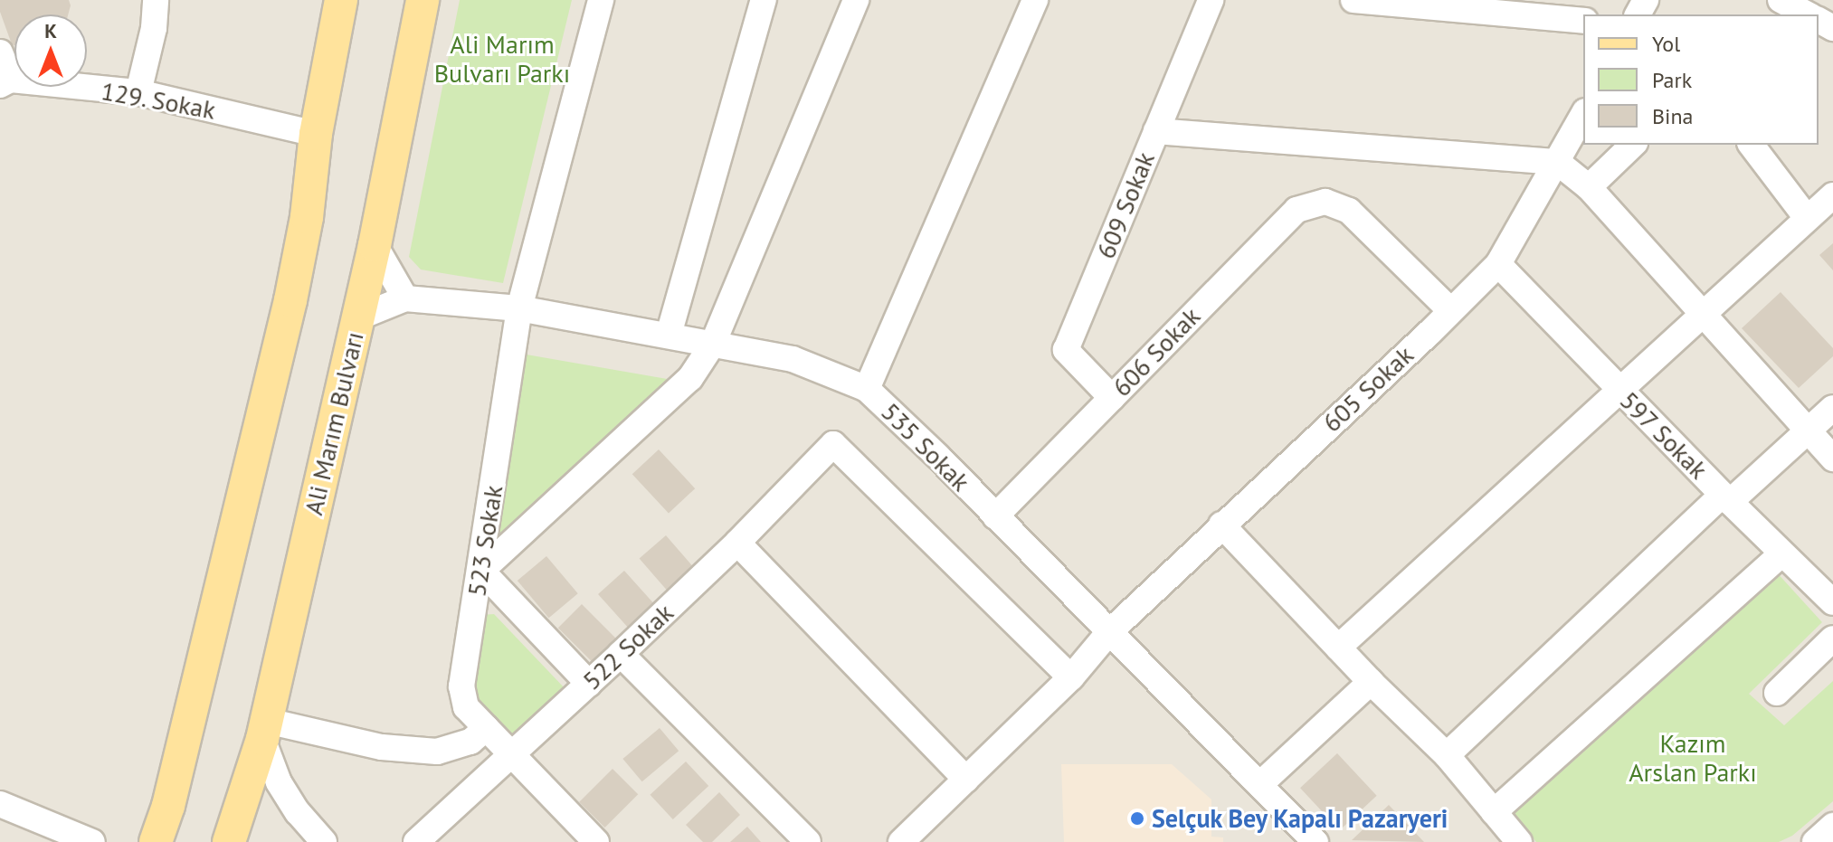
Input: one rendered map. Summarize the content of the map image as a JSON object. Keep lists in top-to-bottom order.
{
  "streets": {
    "main road": ["Ali Marım Bulvarı"],
    "street": [
      "129. Sokak",
      "609 Sokak",
      "606 Sokak",
      "605 Sokak",
      "597 Sokak",
      "535 Sokak",
      "523 Sokak",
      "522 Sokak"
    ]
  },
  "crossings": [
    ["609 Sokak", "606 Sokak"],
    ["606 Sokak", "605 Sokak"],
    ["606 Sokak", "535 Sokak"],
    ["605 Sokak", "597 Sokak"],
    ["605 Sokak", "535 Sokak"],
    ["605 Sokak", "522 Sokak"],
    ["535 Sokak", "523 Sokak"],
    ["523 Sokak", "522 Sokak"]
  ],
  "parks": ["Ali Marım Bulvarı Parkı", "Kazım Arslan Parkı"],
  "places": ["Selçuk Bey Kapalı Pazaryeri"],
  "legend": ["Yol", "Park", "Bina"],
  "north": "top"
}
